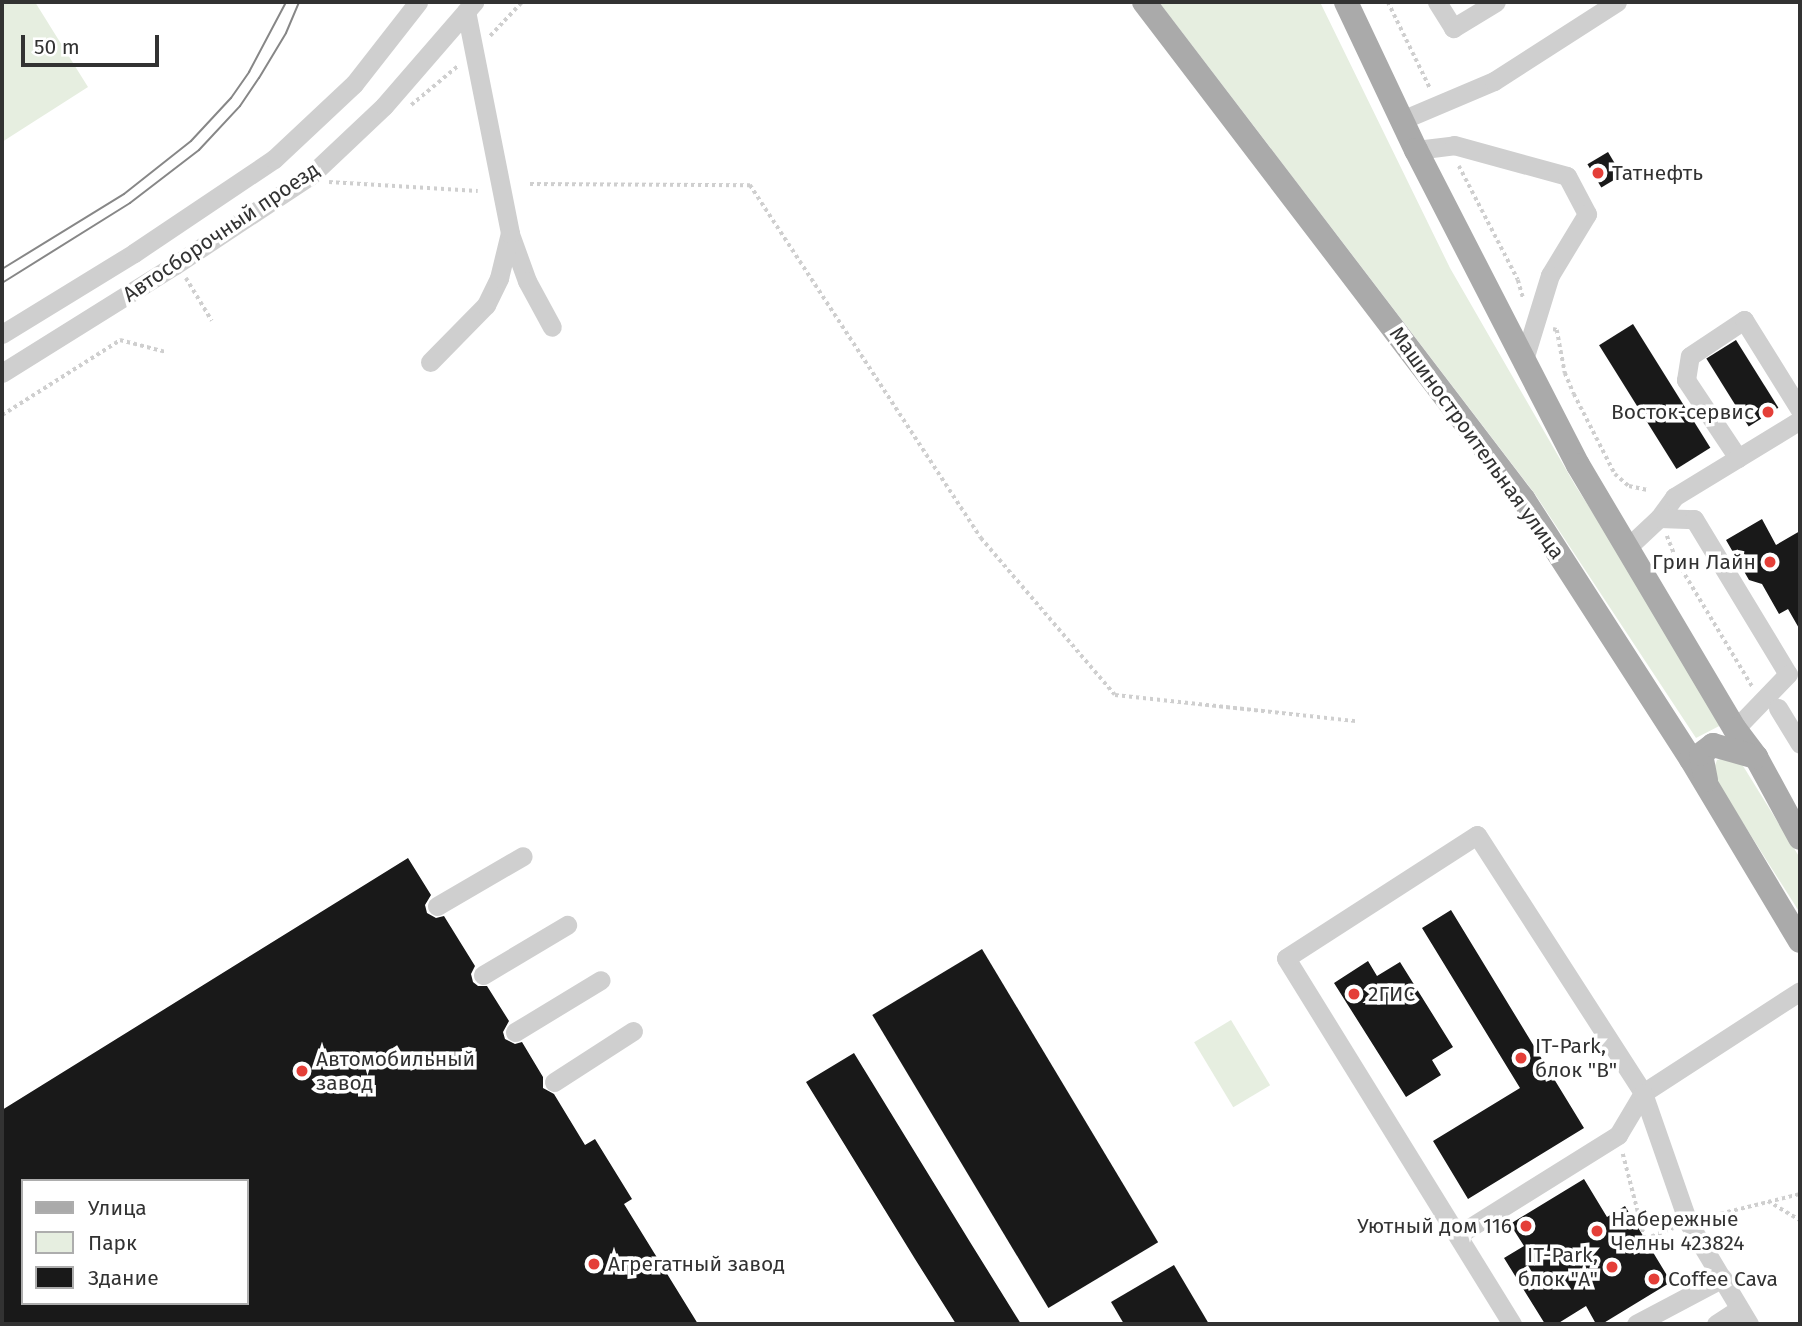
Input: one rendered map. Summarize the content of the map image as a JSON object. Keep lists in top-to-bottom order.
{
  "streets": {
    "main road": ["Машиностроительная улица"],
    "street": ["Автосборочный проезд"]
  },
  "places": [
    "Татнефть",
    "Восток-сервис",
    "Грин Лайн",
    "2ГИС",
    "IT-Park, блок \"В\"",
    "Автомобильный завод",
    "Уютный дом 116",
    "Набережные Челны 423824",
    "Агрегатный завод",
    "IT-Park, блок \"А\"",
    "Coffee Cava"
  ],
  "legend": ["Улица", "Парк", "Здание"],
  "scale_bar": "50 m"
}
